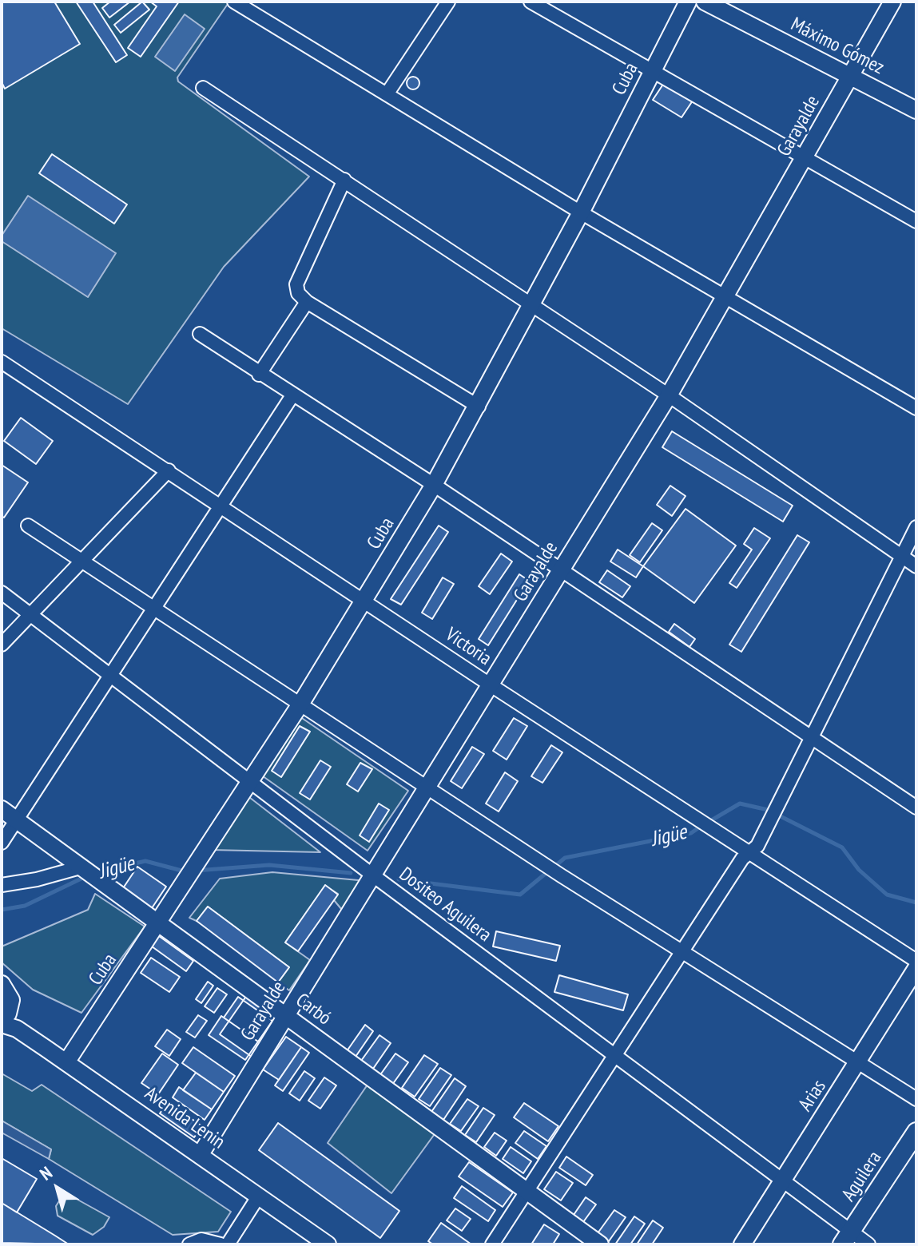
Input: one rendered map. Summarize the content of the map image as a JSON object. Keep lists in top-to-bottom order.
{
  "streets": {
    "main road": ["Aguilera"],
    "street": [
      "Máximo Gómez",
      "Cuba",
      "Garayalde",
      "Victoria",
      "Dositeo Aguilera",
      "Carbó",
      "Arias",
      "Avenida Lenin"
    ]
  },
  "crossings": [
    ["Máximo Gómez", "Garayalde"],
    ["Cuba", "Victoria"],
    ["Cuba", "Dositeo Aguilera"],
    ["Cuba", "Carbó"],
    ["Cuba", "Avenida Lenin"],
    ["Garayalde", "Victoria"],
    ["Garayalde", "Dositeo Aguilera"],
    ["Garayalde", "Carbó"],
    ["Garayalde", "Avenida Lenin"],
    ["Dositeo Aguilera", "Arias"],
    ["Dositeo Aguilera", "Aguilera"]
  ],
  "water": ["Jigüe"],
  "north": "top left"
}
